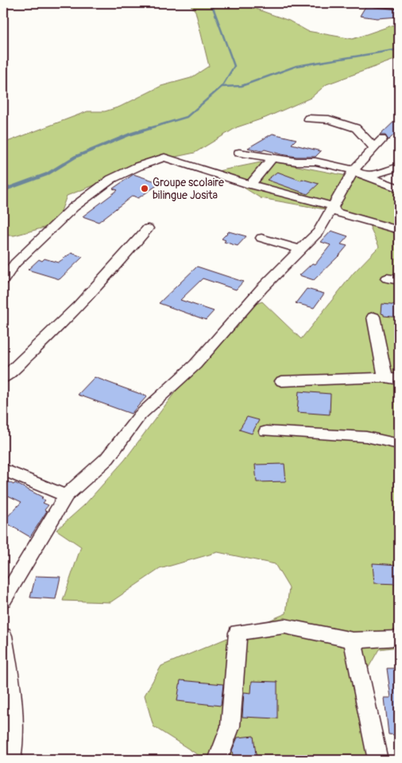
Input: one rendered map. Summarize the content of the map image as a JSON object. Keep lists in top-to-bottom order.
{
  "places": ["Groupe scolaire bilingue Josita"]
}
